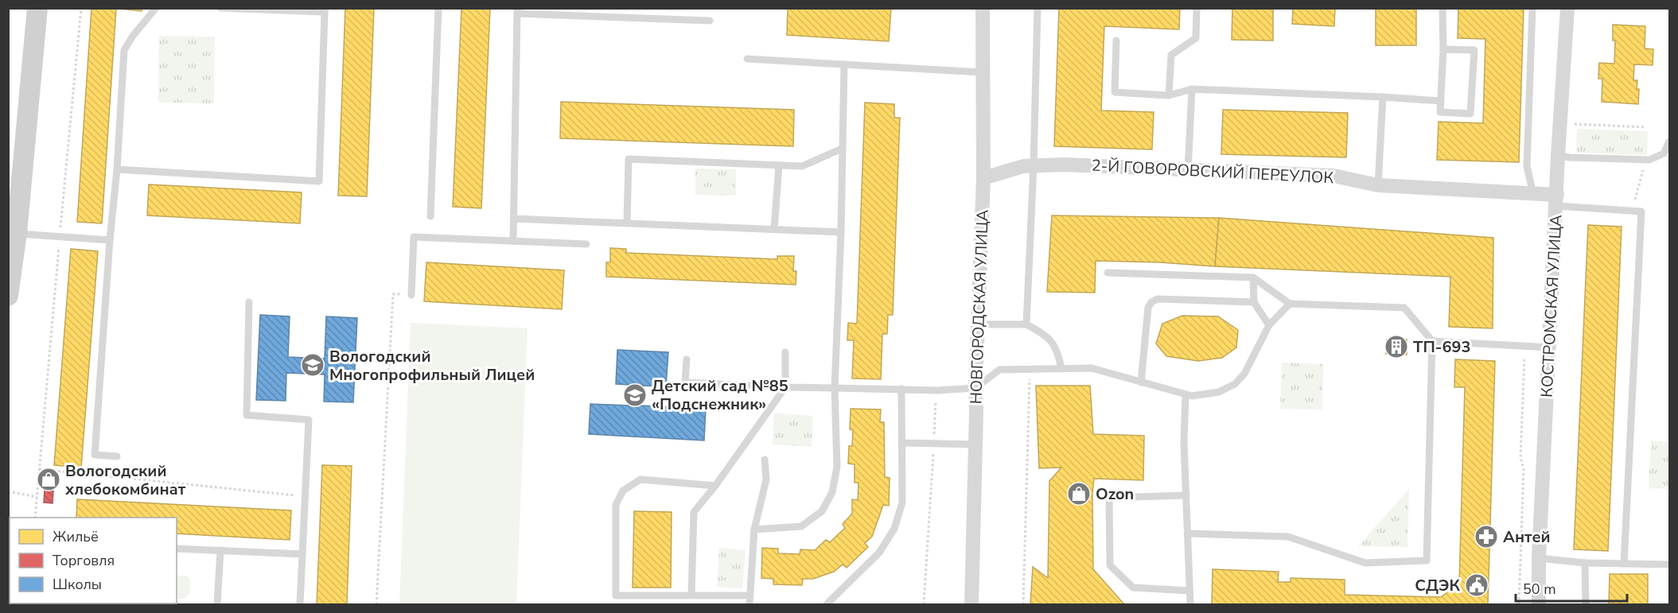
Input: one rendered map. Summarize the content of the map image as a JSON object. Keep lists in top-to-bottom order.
{
  "streets": {
    "street": ["2-Й ГОВОРОВСКИЙ ПЕРЕУЛОК", "КОСТРОМСКАЯ УЛИЦА", "НОВГОРОДСКАЯ УЛИЦА"]
  },
  "crossings": [
    ["2-Й ГОВОРОВСКИЙ ПЕРЕУЛОК", "КОСТРОМСКАЯ УЛИЦА"],
    ["2-Й ГОВОРОВСКИЙ ПЕРЕУЛОК", "НОВГОРОДСКАЯ УЛИЦА"]
  ],
  "places": {
    "building": ["ТП-693"],
    "school or university": ["Вологодский Многопрофильный Лицей", "Детский сад №85 «Подснежник»"],
    "shop": ["Вологодский хлебокомбинат", "Ozon"],
    "pharmacy": ["Антей"],
    "public building": ["СДЭК"]
  },
  "legend": ["Жильё", "Торговля", "Школы"],
  "scale_bar": "50 m"
}
